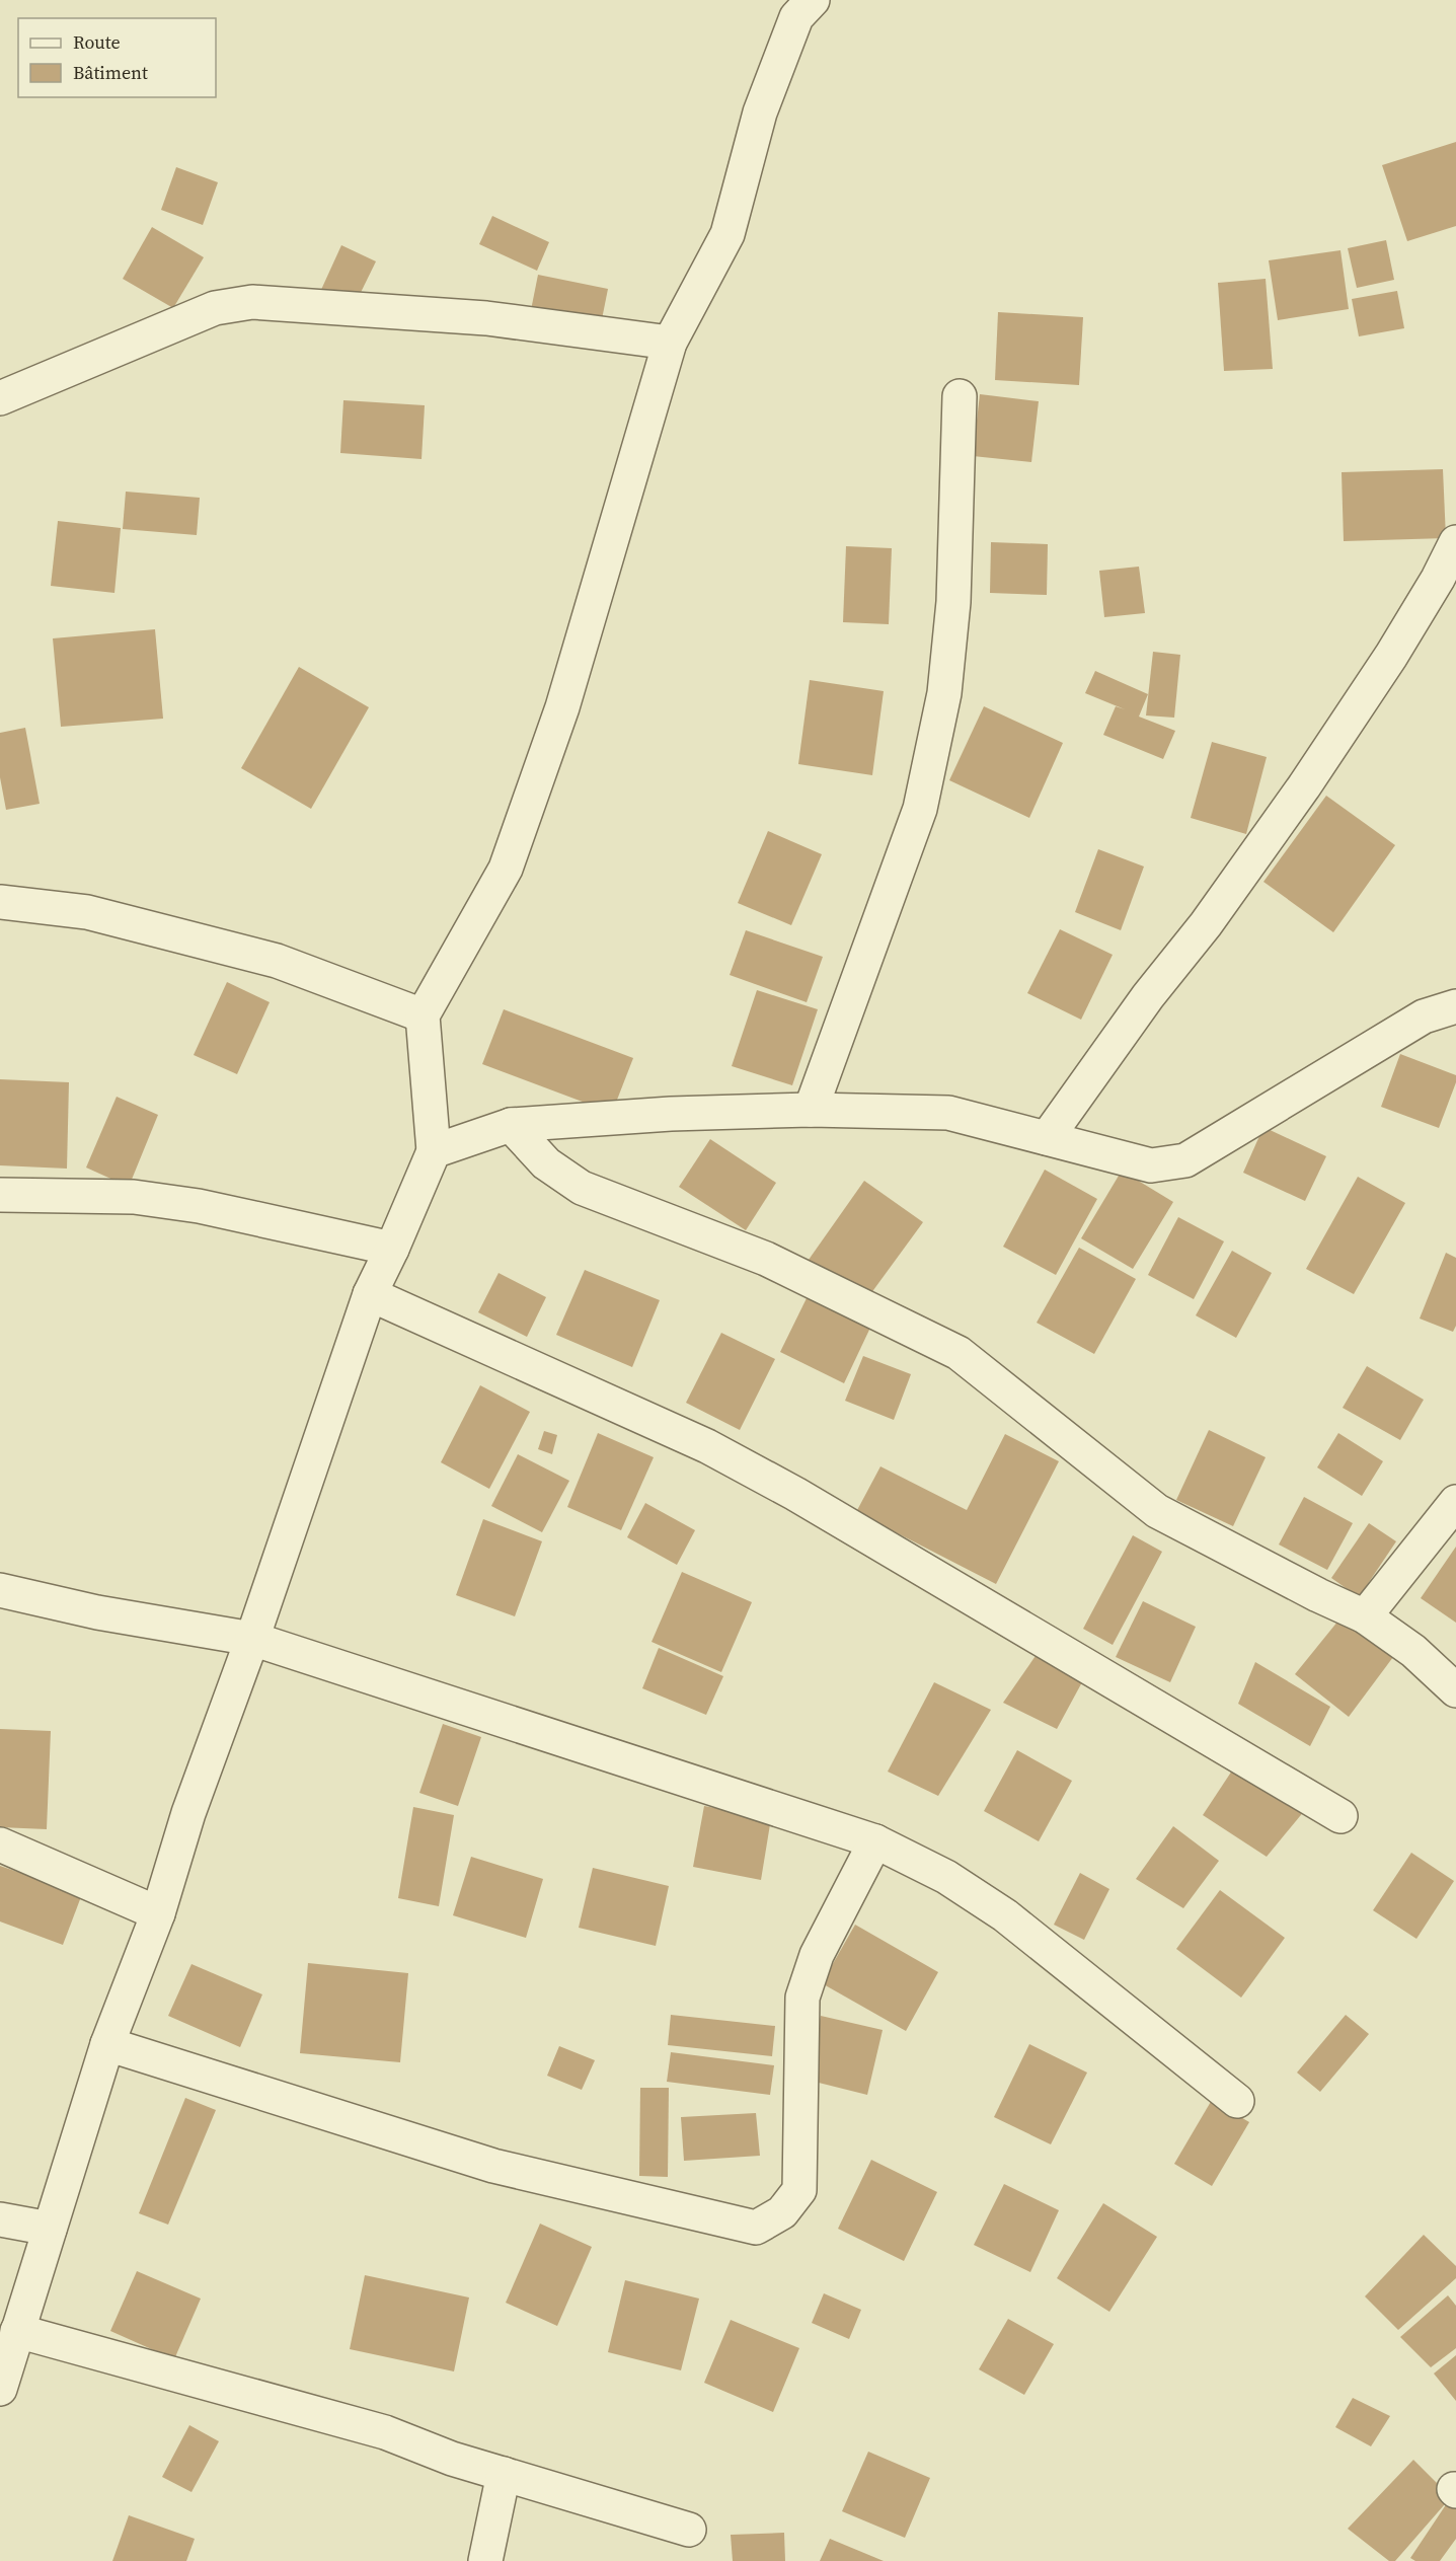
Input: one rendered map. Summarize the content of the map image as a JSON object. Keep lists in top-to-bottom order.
{
  "legend": ["Route", "Bâtiment"]
}
